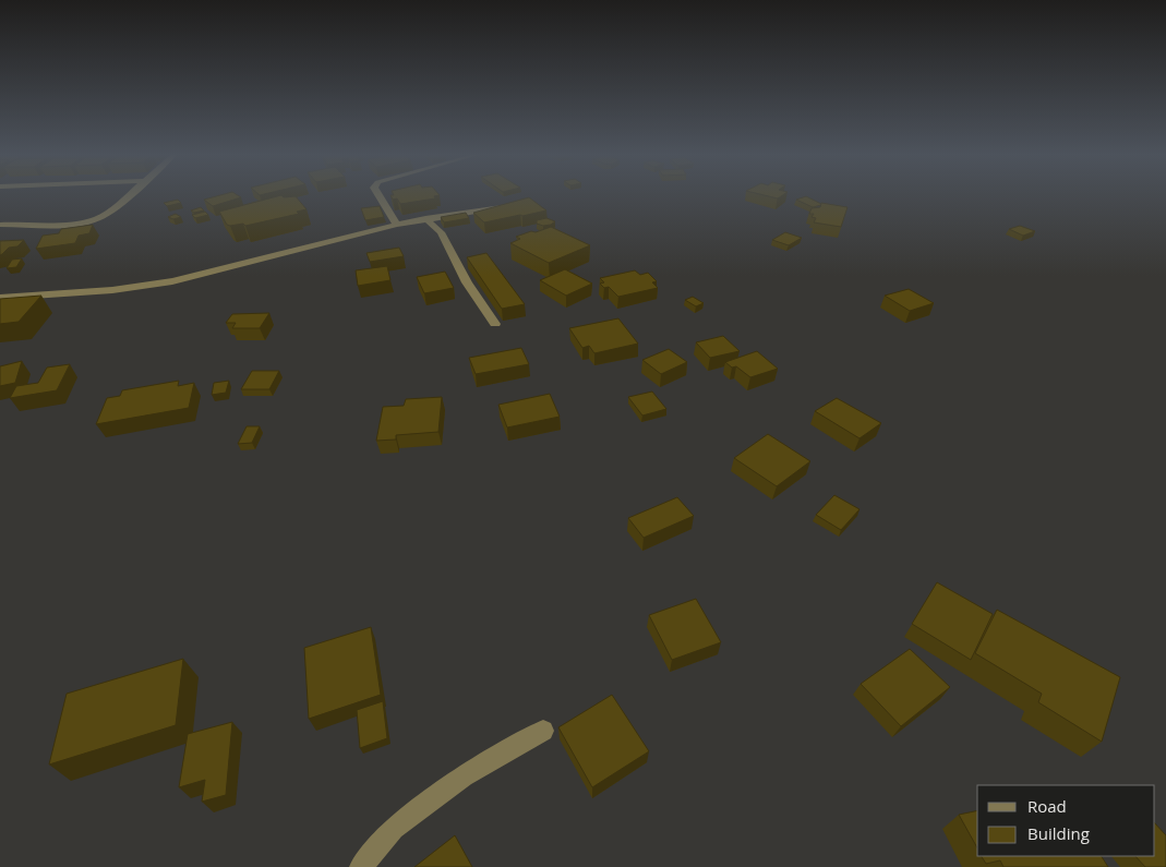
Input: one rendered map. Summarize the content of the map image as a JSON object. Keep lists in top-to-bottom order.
{
  "legend": ["Road", "Building"]
}
